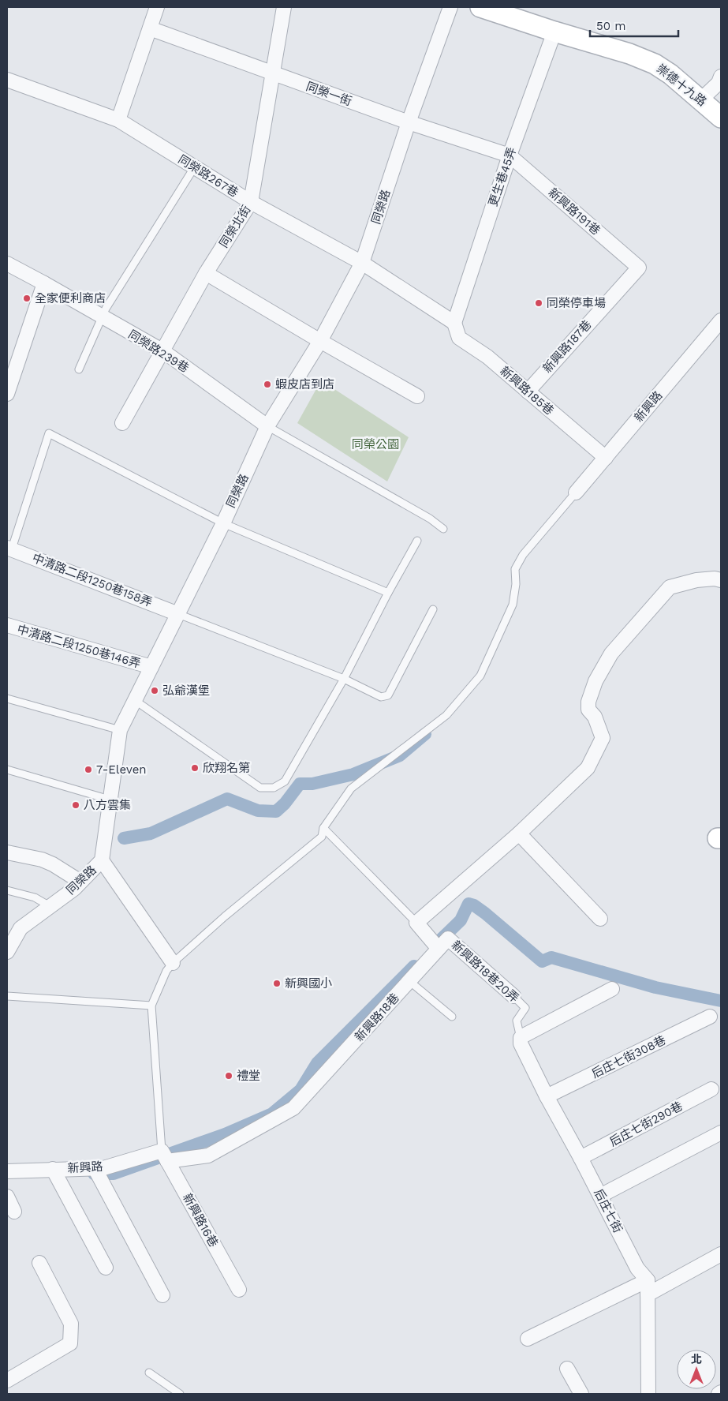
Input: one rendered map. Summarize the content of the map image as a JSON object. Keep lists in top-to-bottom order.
{
  "streets": {
    "street": [
      "崇德十九路",
      "同榮一街",
      "同榮路267巷",
      "更生巷45弄",
      "同榮路",
      "新興路191巷",
      "同榮北街",
      "新興路187巷",
      "同榮路239巷",
      "新興路185巷",
      "新興路",
      "中清路二段1250巷158弄",
      "中清路二段1250巷146弄",
      "新興路18巷20弄",
      "新興路18巷",
      "后庄七街308巷",
      "后庄七街290巷",
      "后庄七街",
      "新興路16巷"
    ]
  },
  "crossings": [
    ["崇德十九路", "更生巷45弄"],
    ["同榮一街", "更生巷45弄"],
    ["同榮一街", "同榮路"],
    ["同榮一街", "新興路191巷"],
    ["同榮一街", "同榮北街"],
    ["同榮路267巷", "更生巷45弄"],
    ["同榮路267巷", "同榮路"],
    ["同榮路267巷", "同榮北街"],
    ["同榮路267巷", "新興路185巷"],
    ["更生巷45弄", "新興路191巷"],
    ["更生巷45弄", "新興路185巷"],
    ["同榮路", "同榮路239巷"],
    ["同榮路", "中清路二段1250巷158弄"],
    ["同榮路", "中清路二段1250巷146弄"],
    ["新興路191巷", "新興路187巷"],
    ["同榮北街", "同榮路239巷"],
    ["新興路187巷", "新興路185巷"],
    ["新興路185巷", "新興路"],
    ["新興路", "新興路18巷"],
    ["新興路", "新興路16巷"],
    ["新興路18巷20弄", "新興路18巷"],
    ["新興路18巷20弄", "后庄七街"],
    ["新興路18巷", "新興路16巷"],
    ["后庄七街308巷", "后庄七街"],
    ["后庄七街290巷", "后庄七街"]
  ],
  "parks": ["同榮公園"],
  "places": [
    "全家便利商店",
    "同榮停車場",
    "蝦皮店到店",
    "弘爺漢堡",
    "欣翔名第",
    "7-Eleven",
    "八方雲集",
    "新興國小",
    "禮堂"
  ],
  "scale_bar": "50 m",
  "north": "top"
}
